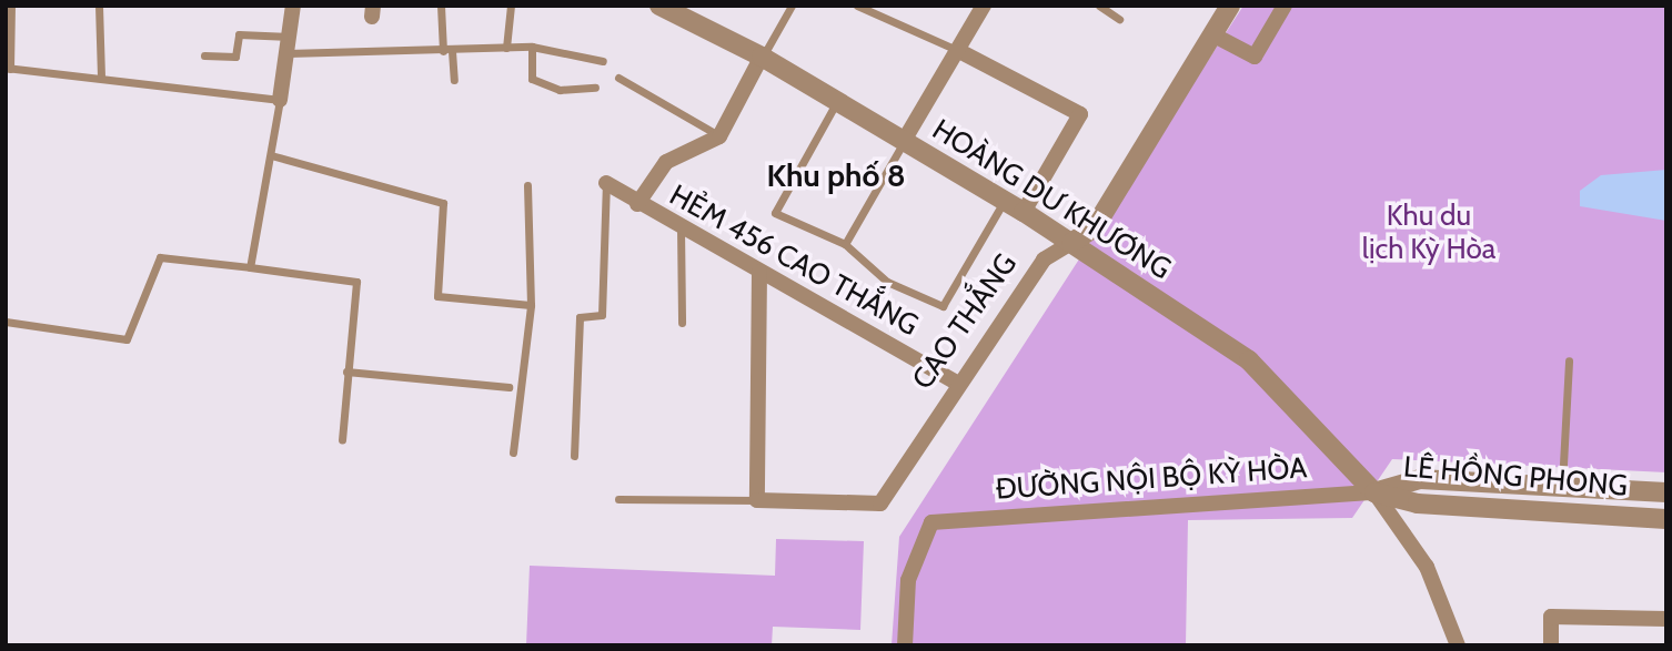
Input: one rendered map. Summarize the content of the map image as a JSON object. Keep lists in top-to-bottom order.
{
  "streets": {
    "street": [
      "HOÀNG DƯ KHƯƠNG",
      "HẺM 456 CAO THẮNG",
      "CAO THẮNG",
      "LÊ HỒNG PHONG",
      "ĐƯỜNG NỘI BỘ KỲ HÒA"
    ]
  },
  "crossings": [
    ["HOÀNG DƯ KHƯƠNG", "CAO THẮNG"],
    ["HOÀNG DƯ KHƯƠNG", "LÊ HỒNG PHONG"],
    ["HOÀNG DƯ KHƯƠNG", "ĐƯỜNG NỘI BỘ KỲ HÒA"],
    ["HẺM 456 CAO THẮNG", "CAO THẮNG"],
    ["LÊ HỒNG PHONG", "ĐƯỜNG NỘI BỘ KỲ HÒA"]
  ],
  "districts": ["Khu phố 8"],
  "parks": ["Khu du lịch Kỳ Hòa"]
}
